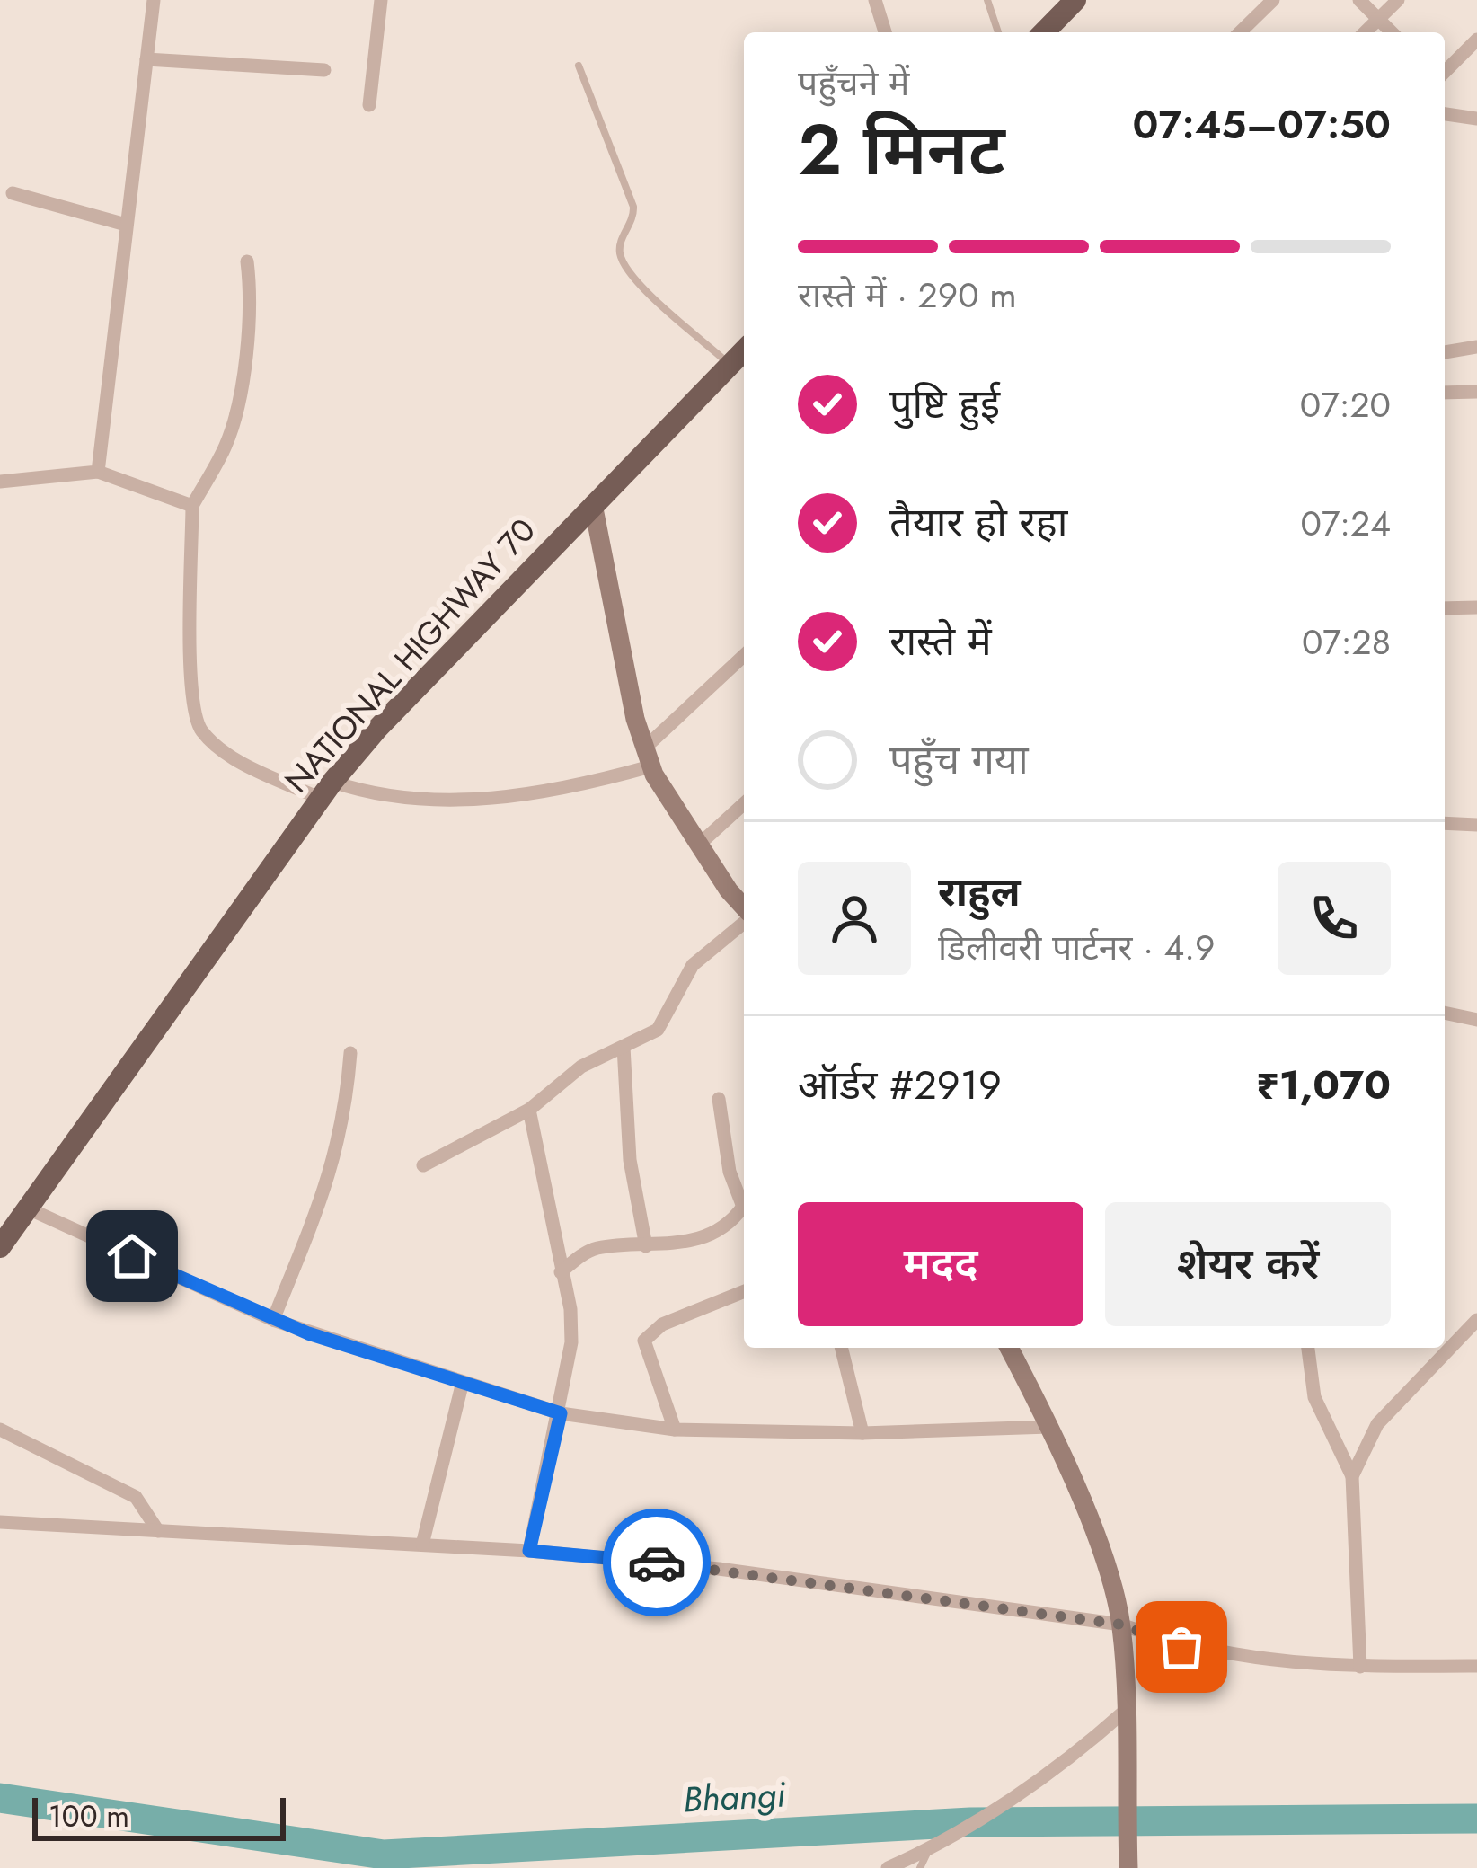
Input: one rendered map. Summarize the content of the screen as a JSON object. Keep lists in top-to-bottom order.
{
  "streets": {
    "main road": ["NATIONAL HIGHWAY 70"]
  },
  "water": ["Bhangi"],
  "scale_bar": "100 m",
  "page": {
    "heading": ["2 मिनट", "पहुँचने में", "07:45–07:50"],
    "panel": [
      "राहुल",
      "डिलीवरी पार्टनर · 4.9",
      "ऑर्डर #2919",
      "₹1,070"
    ],
    "bar": "रास्ते में · 290 m",
    "list": [
      ["पुष्टि हुई", "07:20"],
      ["तैयार हो रहा", "07:24"],
      ["रास्ते में", "07:28"],
      "पहुँच गया"
    ],
    "buttons": ["मदद", "शेयर करें"],
    "scale": "100 m"
  }
}
